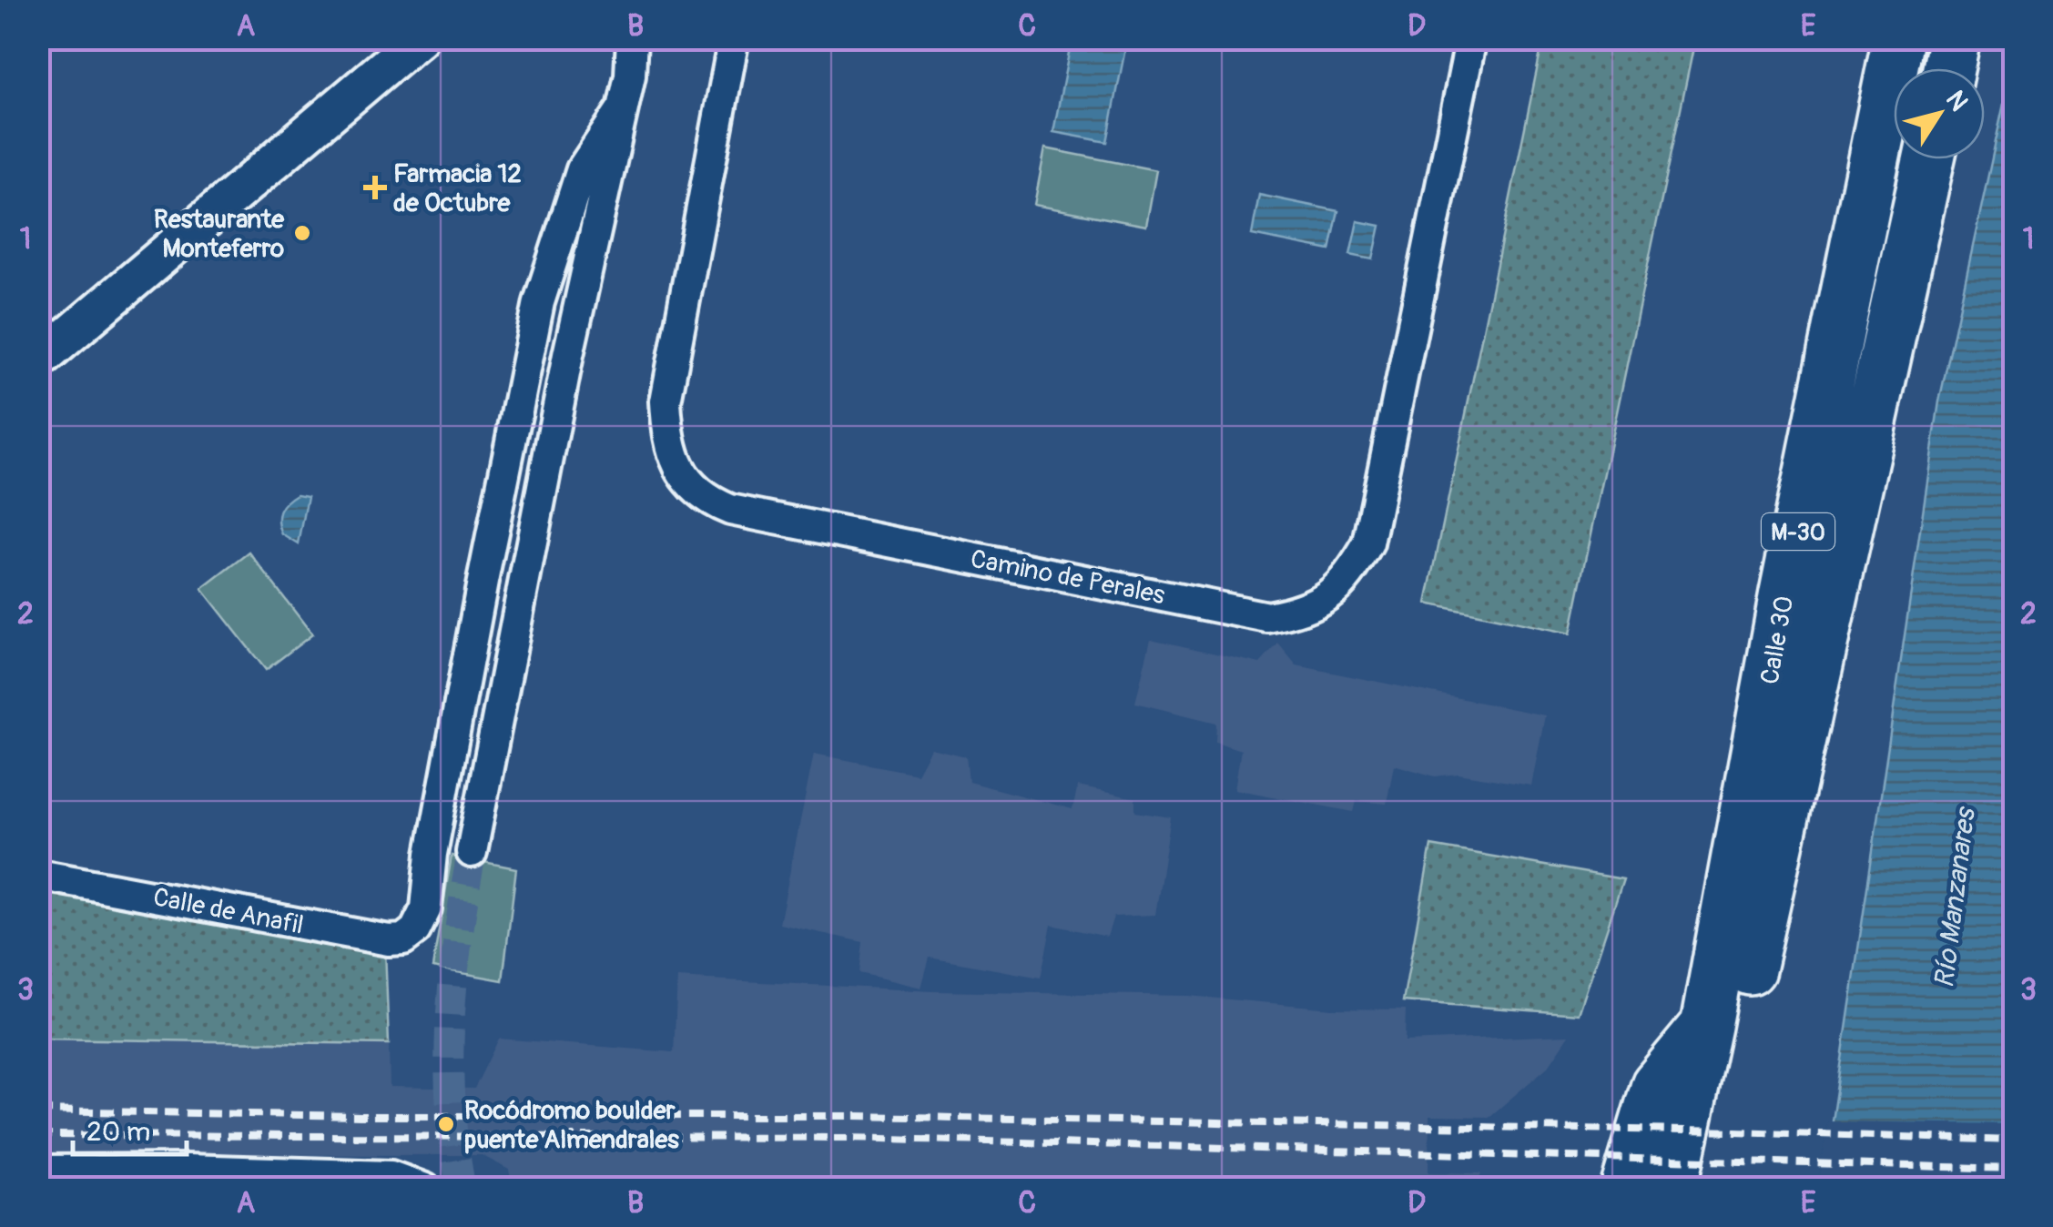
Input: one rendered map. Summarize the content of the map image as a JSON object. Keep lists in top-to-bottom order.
{
  "streets": {
    "highway": ["M-30", "Calle 30"],
    "street": ["Camino de Perales", "Calle de Anafil"]
  },
  "water": ["Río Manzanares"],
  "places": {
    "health": ["Farmacia 12 de Octubre"],
    "other": ["Restaurante Monteferro", "Rocódromo boulder puente Almendrales"]
  },
  "scale_bar": "20 m",
  "north": "top right",
  "grid": {
    "columns": [
      "A",
      "B",
      "C",
      "D",
      "E"
    ],
    "rows": ["1", "2", "3"]
  }
}
